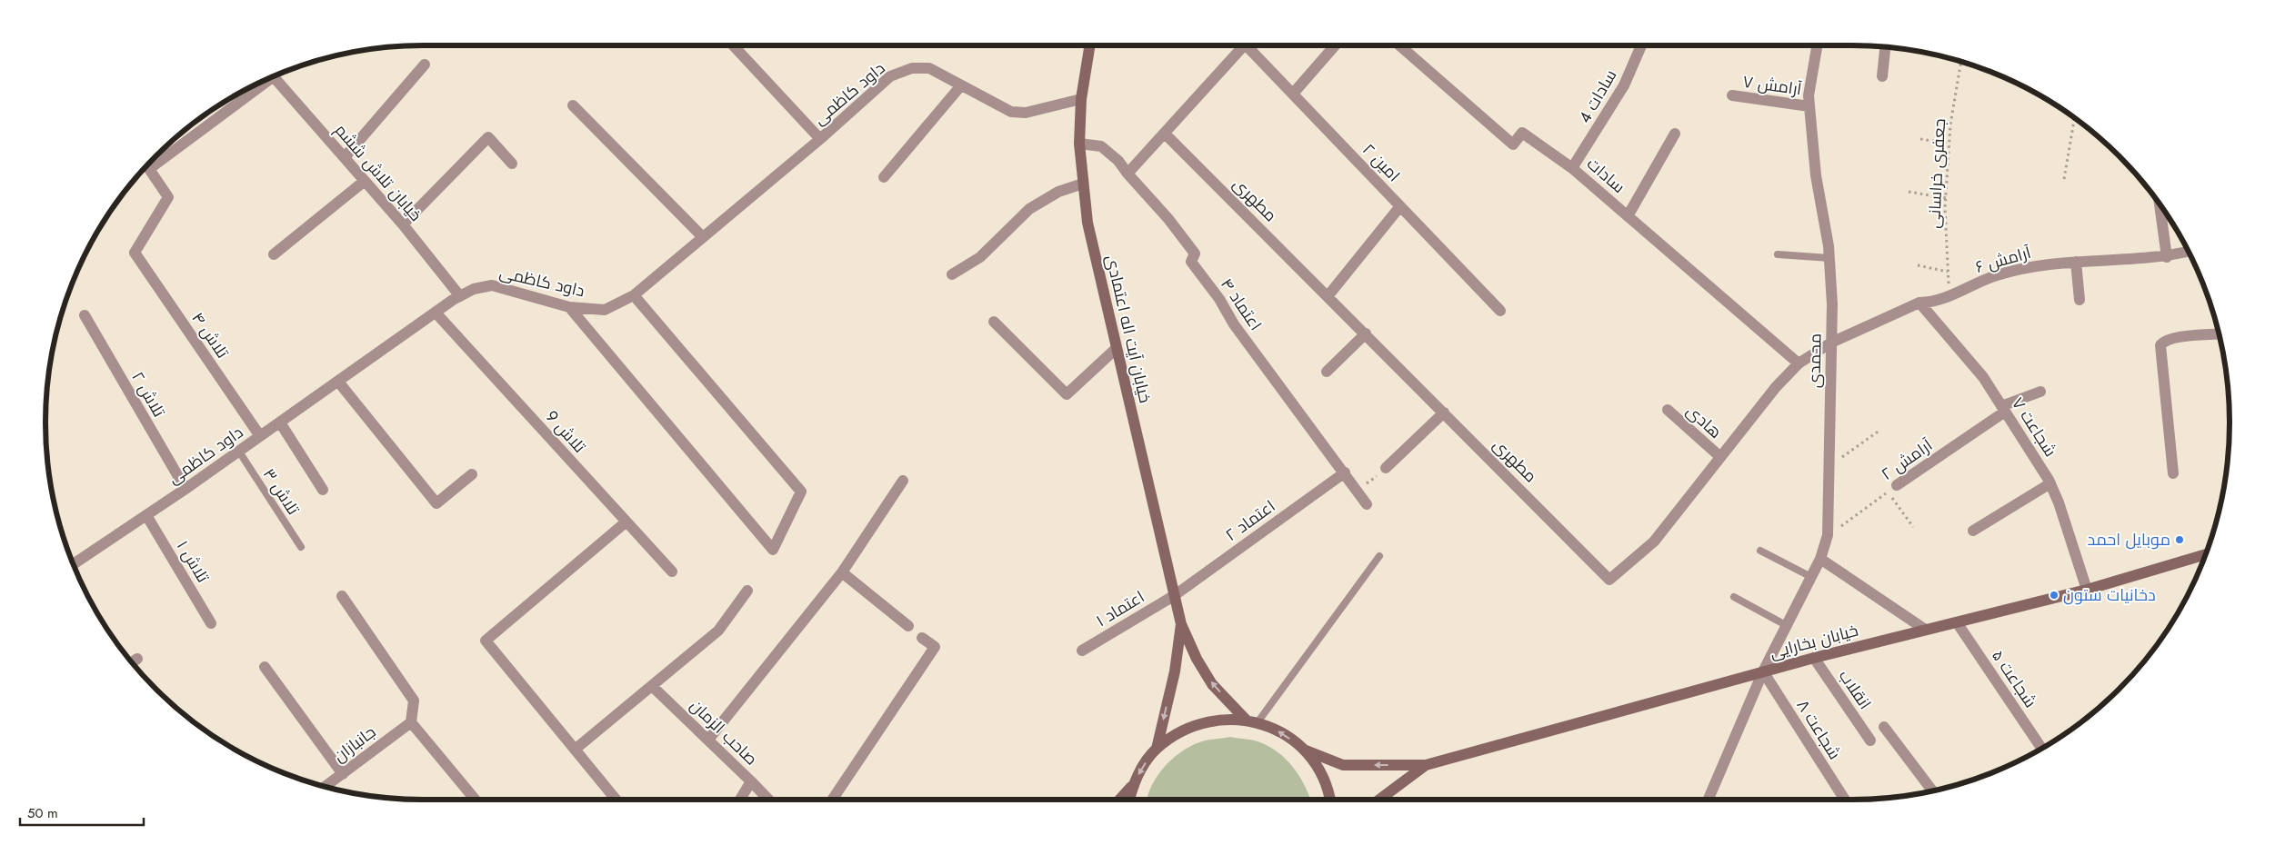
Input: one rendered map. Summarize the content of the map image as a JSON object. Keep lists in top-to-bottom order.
{
  "streets": {
    "main road": ["خیابان آیت اله اعتمادی", "خیابان بخارایی"],
    "street": [
      "آرامش ۷",
      "داود کاظمی",
      "سادات 4",
      "امین ۲",
      "خیابان تلاش ششم",
      "سادات",
      "مطهری",
      "آرامش ۶",
      "اعتماد ۴",
      "تلاش ۴",
      "محمدی",
      "تلاش ۲",
      "هادی",
      "شجاعت ۷",
      "تلاش 9",
      "آرامش ۲",
      "اعتماد ۲",
      "تلاش ۱",
      "اعتماد ۱",
      "شجاعت ۵",
      "انقلاب",
      "شجاعت ۸",
      "صاحب الزمان",
      "جانبازان"
    ],
    "lane": ["تلاش ۳"],
    "path": ["جعفری خراسانی"]
  },
  "crossings": [
    ["آرامش ۷", "محمدی"],
    ["داود کاظمی", "خیابان تلاش ششم"],
    ["داود کاظمی", "خیابان آیت اله اعتمادی"],
    ["داود کاظمی", "تلاش ۴"],
    ["داود کاظمی", "تلاش ۲"],
    ["داود کاظمی", "تلاش 9"],
    ["داود کاظمی", "تلاش ۳"],
    ["داود کاظمی", "تلاش ۱"],
    ["سادات 4", "سادات"],
    ["جعفری خراسانی", "آرامش ۶"],
    ["سادات", "مطهری"],
    ["مطهری", "آرامش ۶"],
    ["مطهری", "محمدی"],
    ["مطهری", "هادی"],
    ["آرامش ۶", "محمدی"],
    ["آرامش ۶", "شجاعت ۷"],
    ["اعتماد ۴", "خیابان آیت اله اعتمادی"],
    ["اعتماد ۴", "اعتماد ۲"],
    ["خیابان آیت اله اعتمادی", "اعتماد ۲"],
    ["خیابان آیت اله اعتمادی", "اعتماد ۱"],
    ["محمدی", "آرامش ۲"],
    ["محمدی", "خیابان بخارایی"],
    ["محمدی", "شجاعت ۸"],
    ["شجاعت ۷", "آرامش ۲"],
    ["شجاعت ۷", "خیابان بخارایی"],
    ["اعتماد ۲", "اعتماد ۱"],
    ["خیابان بخارایی", "شجاعت ۵"],
    ["خیابان بخارایی", "انقلاب"],
    ["خیابان بخارایی", "شجاعت ۸"]
  ],
  "places": ["موبایل احمد", "دخانیات ستون"],
  "scale_bar": "50 m"
}
